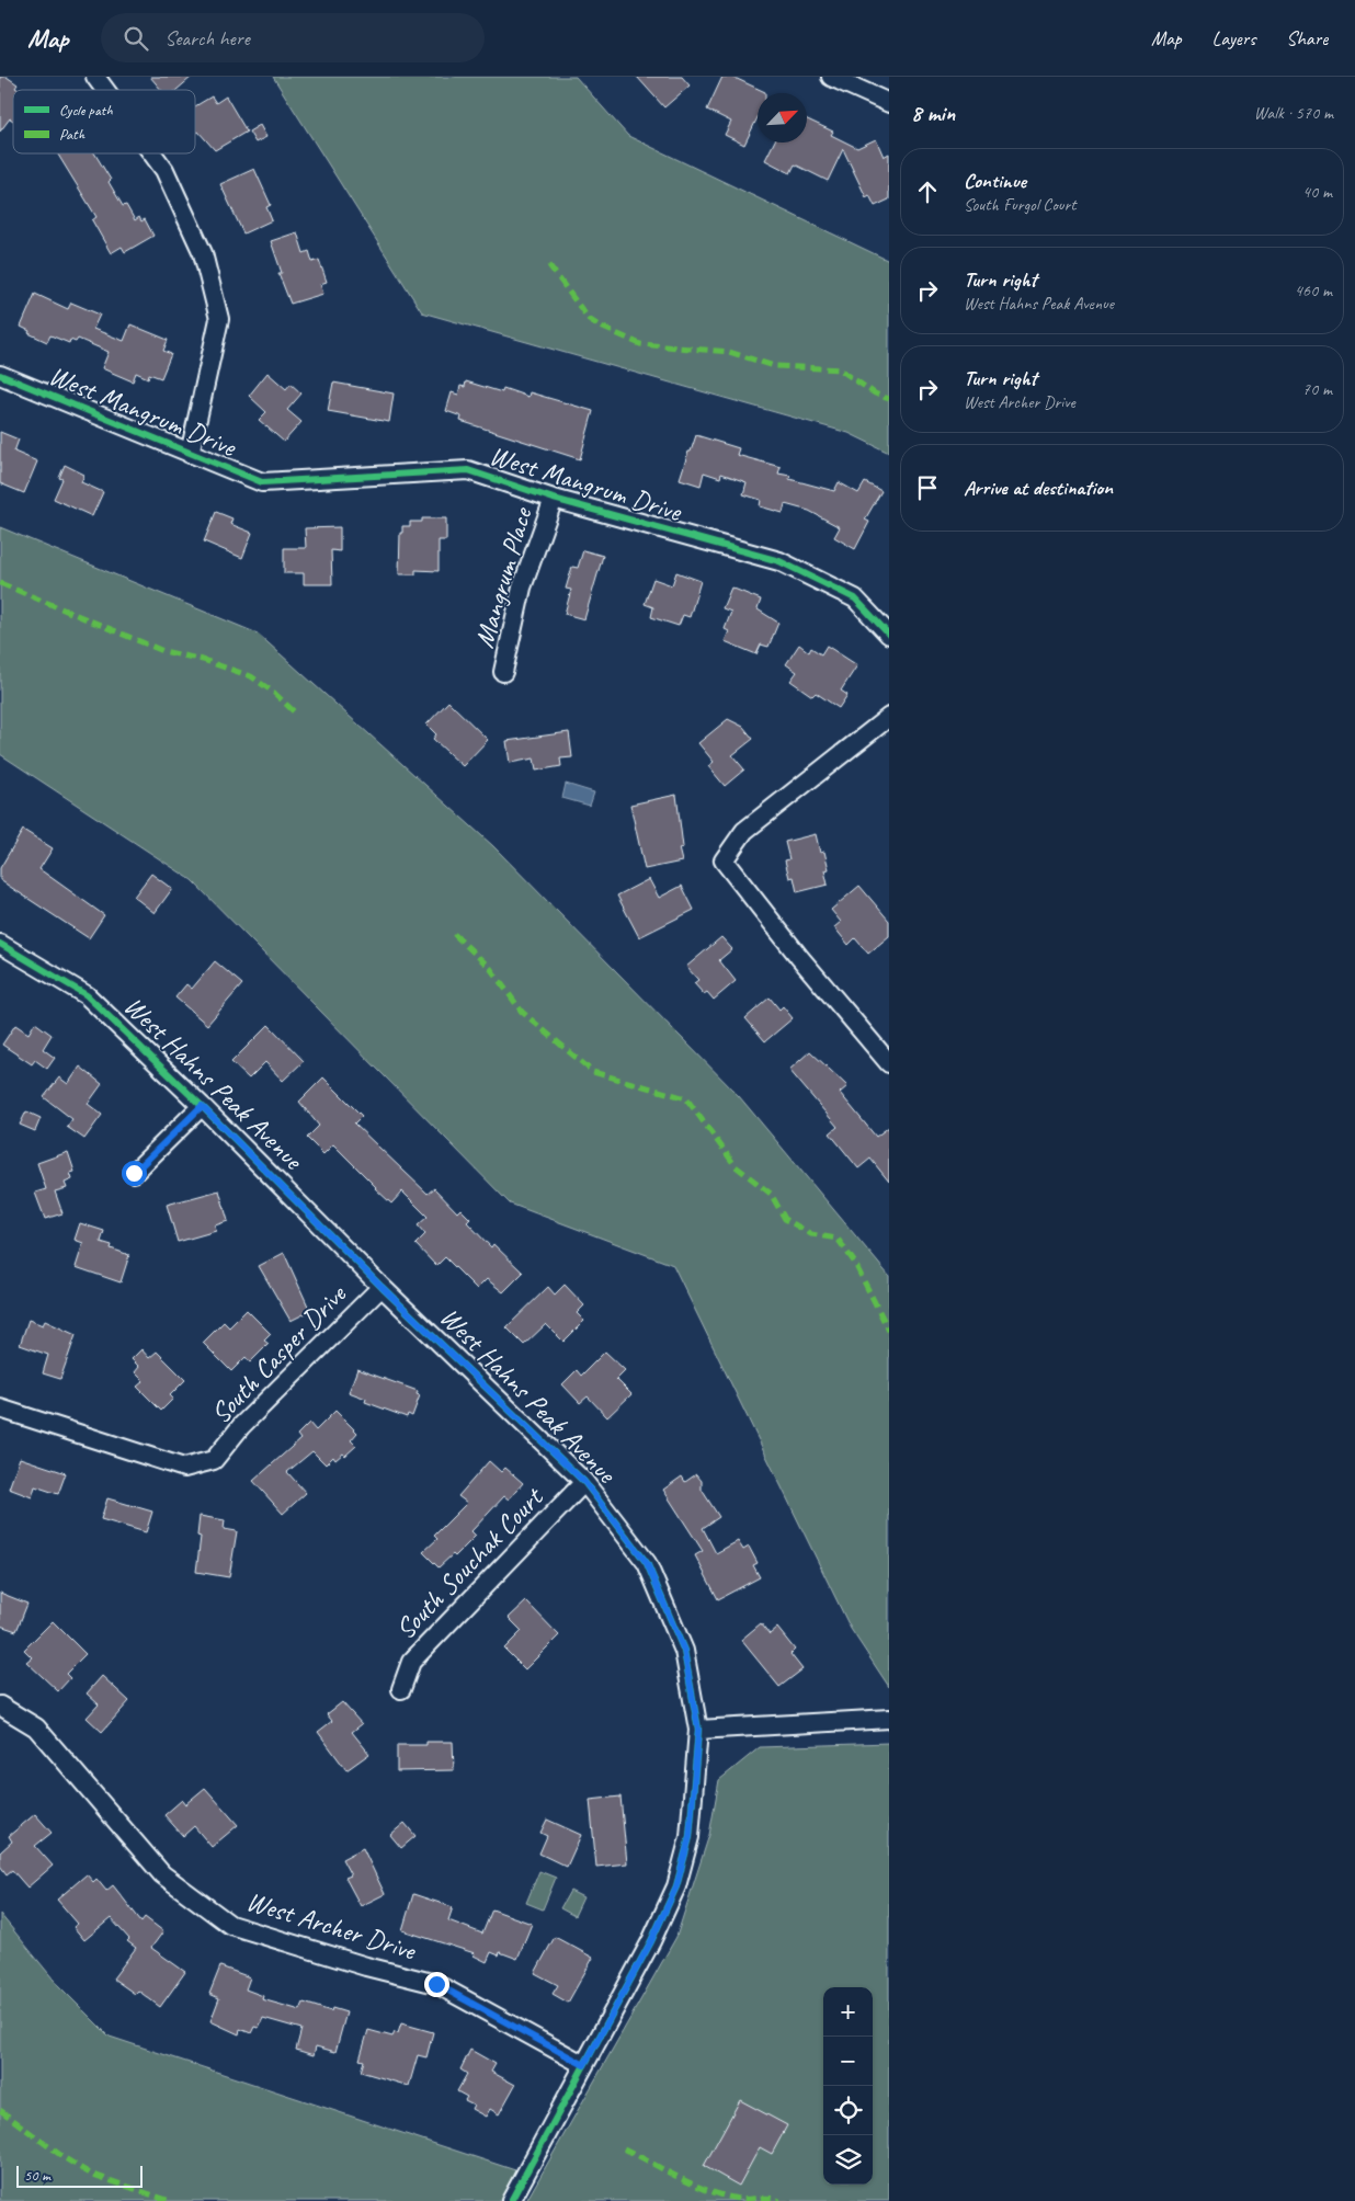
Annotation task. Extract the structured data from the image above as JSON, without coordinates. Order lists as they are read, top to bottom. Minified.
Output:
{"streets":{"street":["West Mangrum Drive","Mangrum Place","West Hahns Peak Avenue","South Casper Drive","South Souchak Court","West Archer Drive"]},"crossings":[["West Mangrum Drive","Mangrum Place"],["West Hahns Peak Avenue","South Casper Drive"],["West Hahns Peak Avenue","South Souchak Court"],["West Hahns Peak Avenue","West Archer Drive"]],"legend":["Cycle path","Path"],"scale_bar":"50 m","north":"top right","page":{"header":"Map","search":"Search here","nav":["Map","Layers","Share"],"heading":["8 min","Walk · 570 m"],"list":[["Continue","South Furgol Court","40 m"],["Turn right","West Hahns Peak Avenue","460 m"],["Turn right","West Archer Drive","70 m"],"Arrive at destination"],"map_buttons":["+","−"],"scale":"50 m"}}
